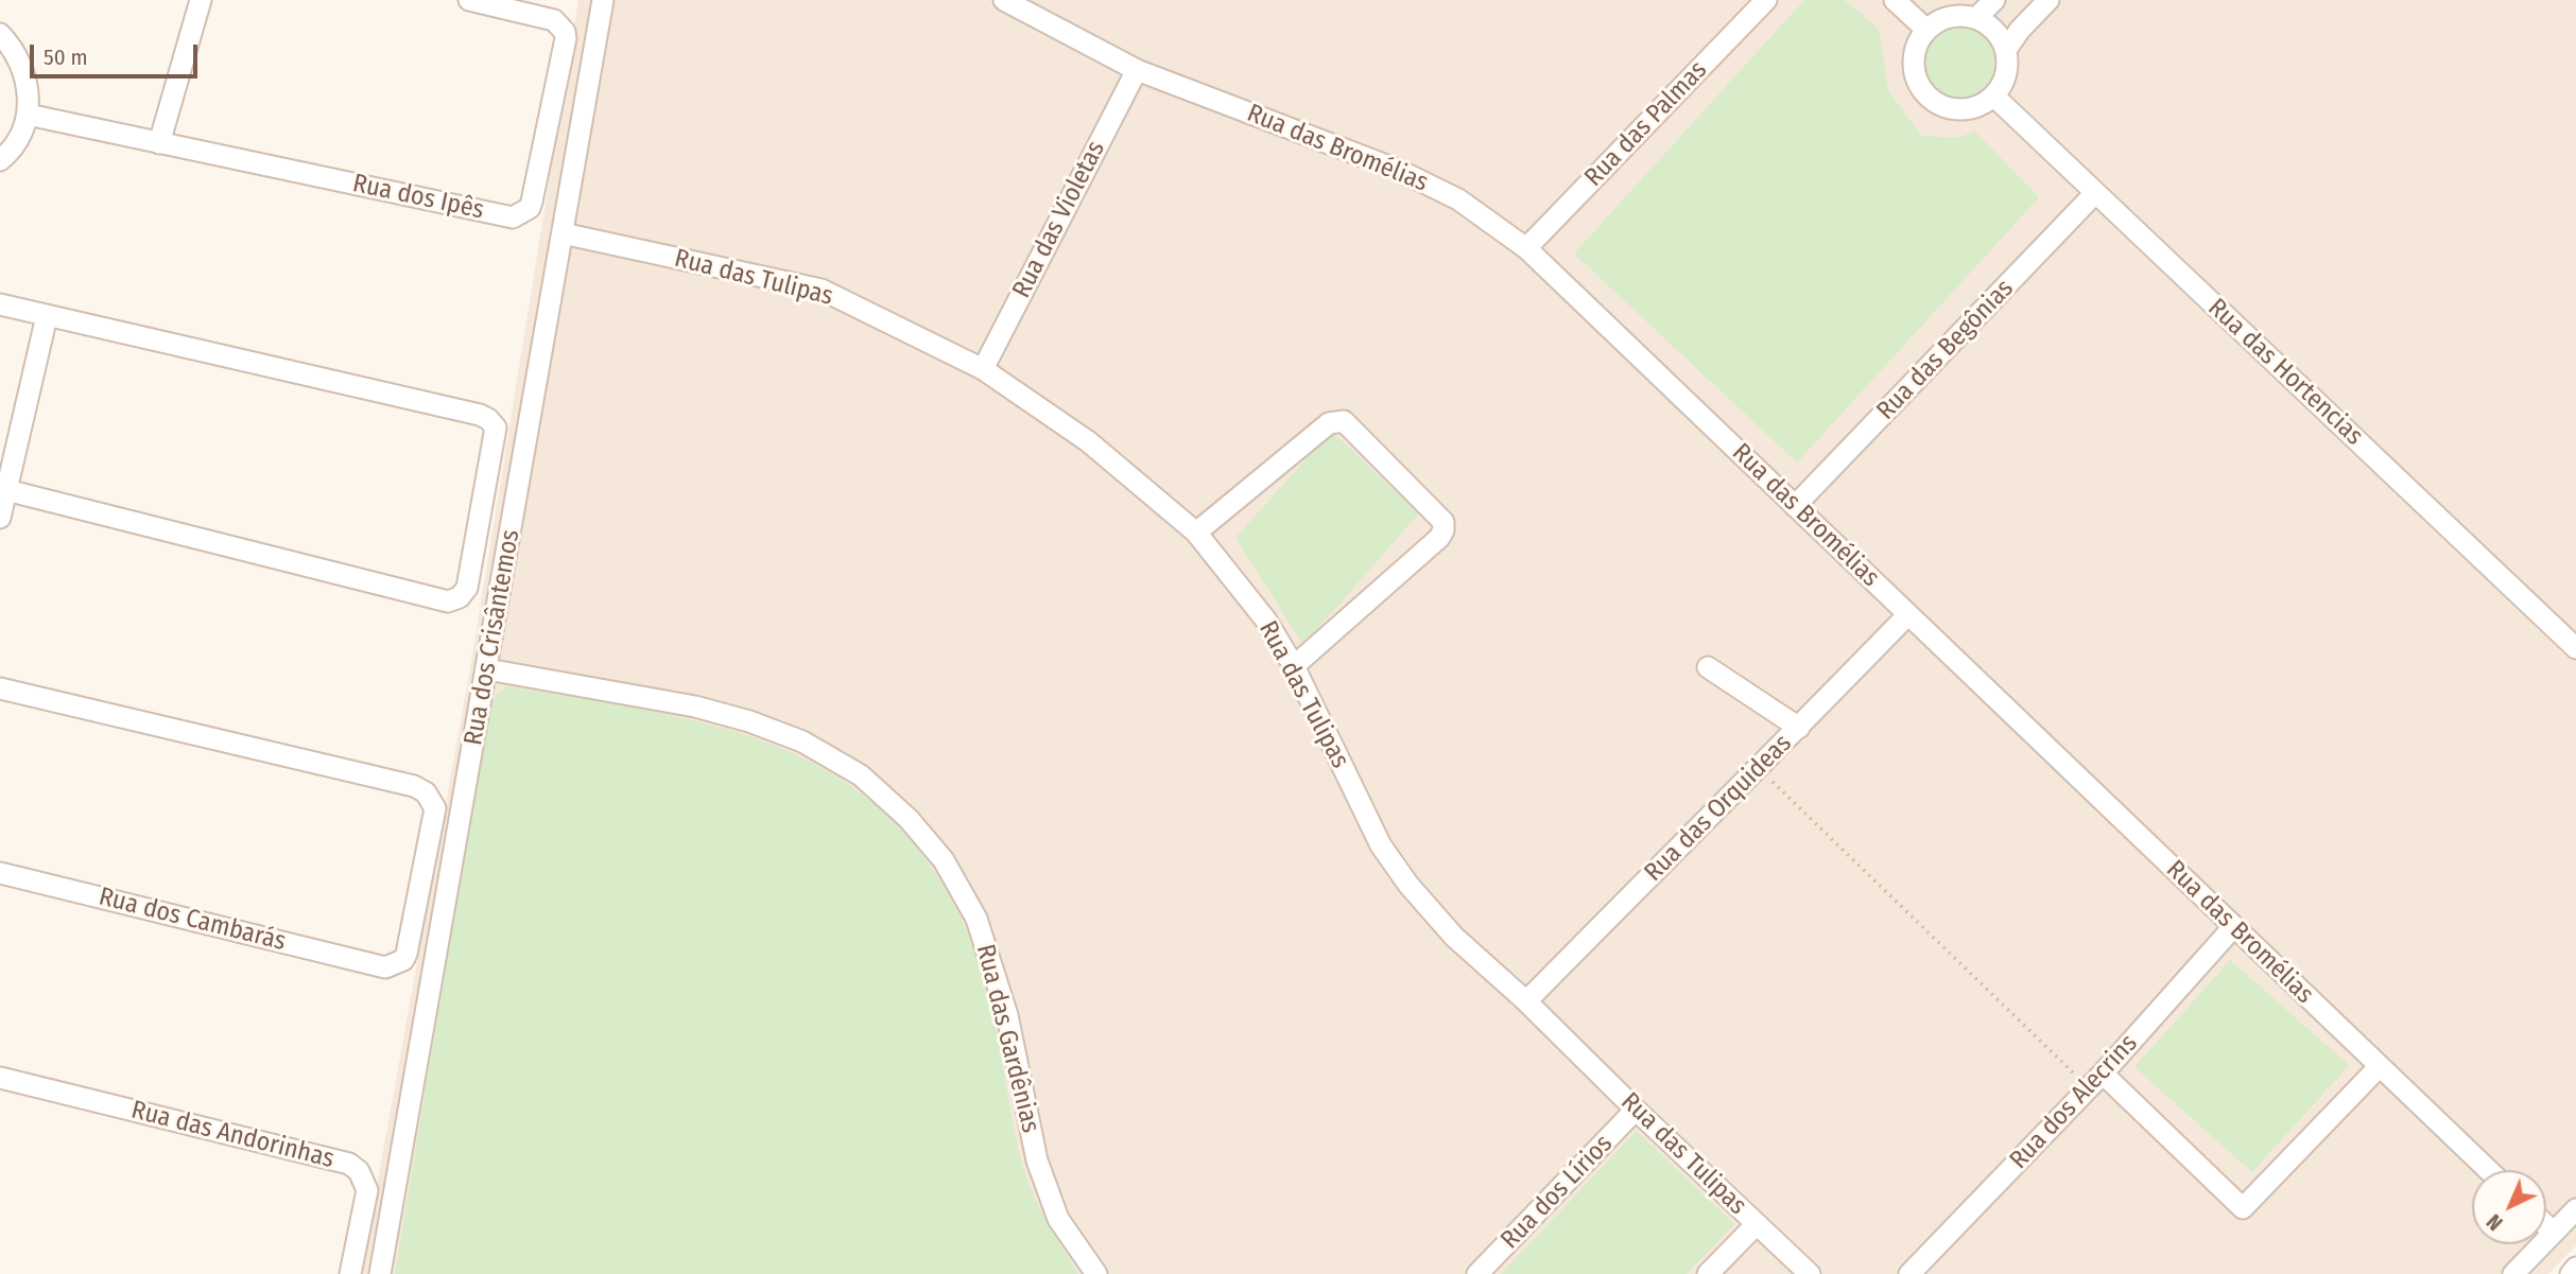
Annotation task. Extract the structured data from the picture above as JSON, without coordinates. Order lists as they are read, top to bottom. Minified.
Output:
{"streets":{"street":["Rua das Palmas","Rua das Bromélias","Rua dos Ipês","Rua das Violetas","Rua das Tulipas","Rua das Begônias","Rua das Hortencias","Rua dos Crisântemos","Rua das Orquideas","Rua dos Cambarás","Rua das Gardênias","Rua dos Alecrins","Rua das Andorinhas","Rua dos Lírios"]},"crossings":[["Rua das Palmas","Rua das Bromélias"],["Rua das Bromélias","Rua das Violetas"],["Rua das Bromélias","Rua das Begônias"],["Rua das Bromélias","Rua das Orquideas"],["Rua das Bromélias","Rua dos Alecrins"],["Rua das Violetas","Rua das Tulipas"],["Rua das Tulipas","Rua dos Crisântemos"],["Rua das Tulipas","Rua das Orquideas"],["Rua das Tulipas","Rua dos Lírios"],["Rua das Begônias","Rua das Hortencias"],["Rua dos Crisântemos","Rua das Gardênias"]],"scale_bar":"50 m","north":"bottom left"}
